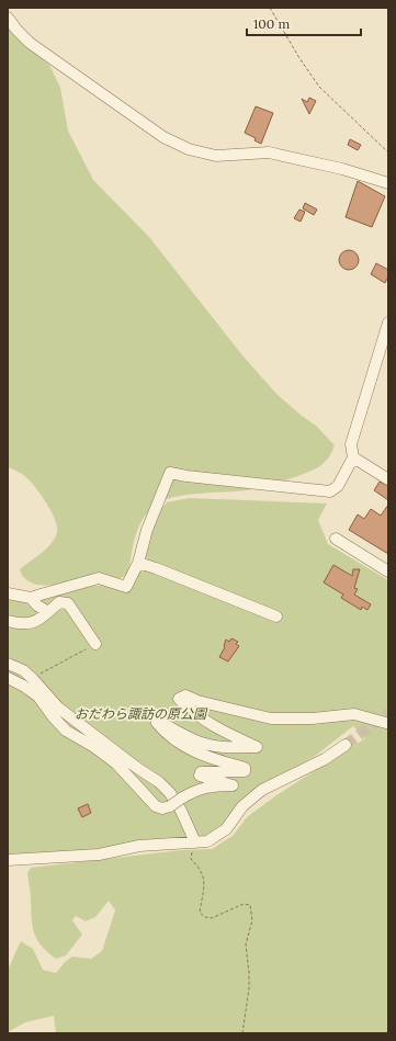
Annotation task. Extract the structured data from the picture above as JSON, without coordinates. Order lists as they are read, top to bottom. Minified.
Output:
{"parks":["おだわら諏訪の原公園"],"scale_bar":"100 m"}
